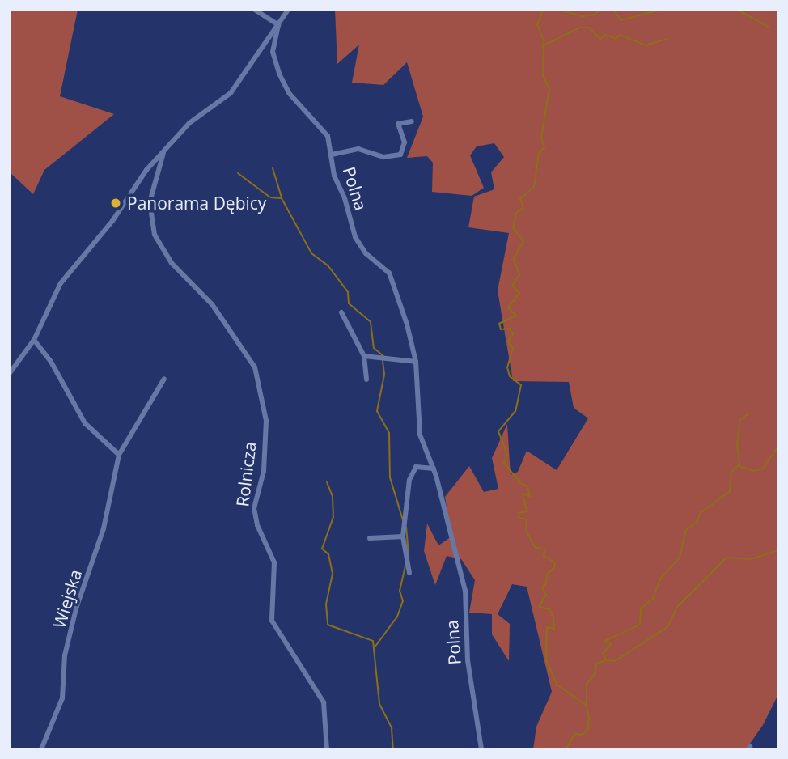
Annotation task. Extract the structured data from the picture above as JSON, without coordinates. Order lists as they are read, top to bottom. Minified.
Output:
{"streets":{"street":["Polna","Rolnicza","Wiejska"]},"places":["Panorama Dębicy"]}
